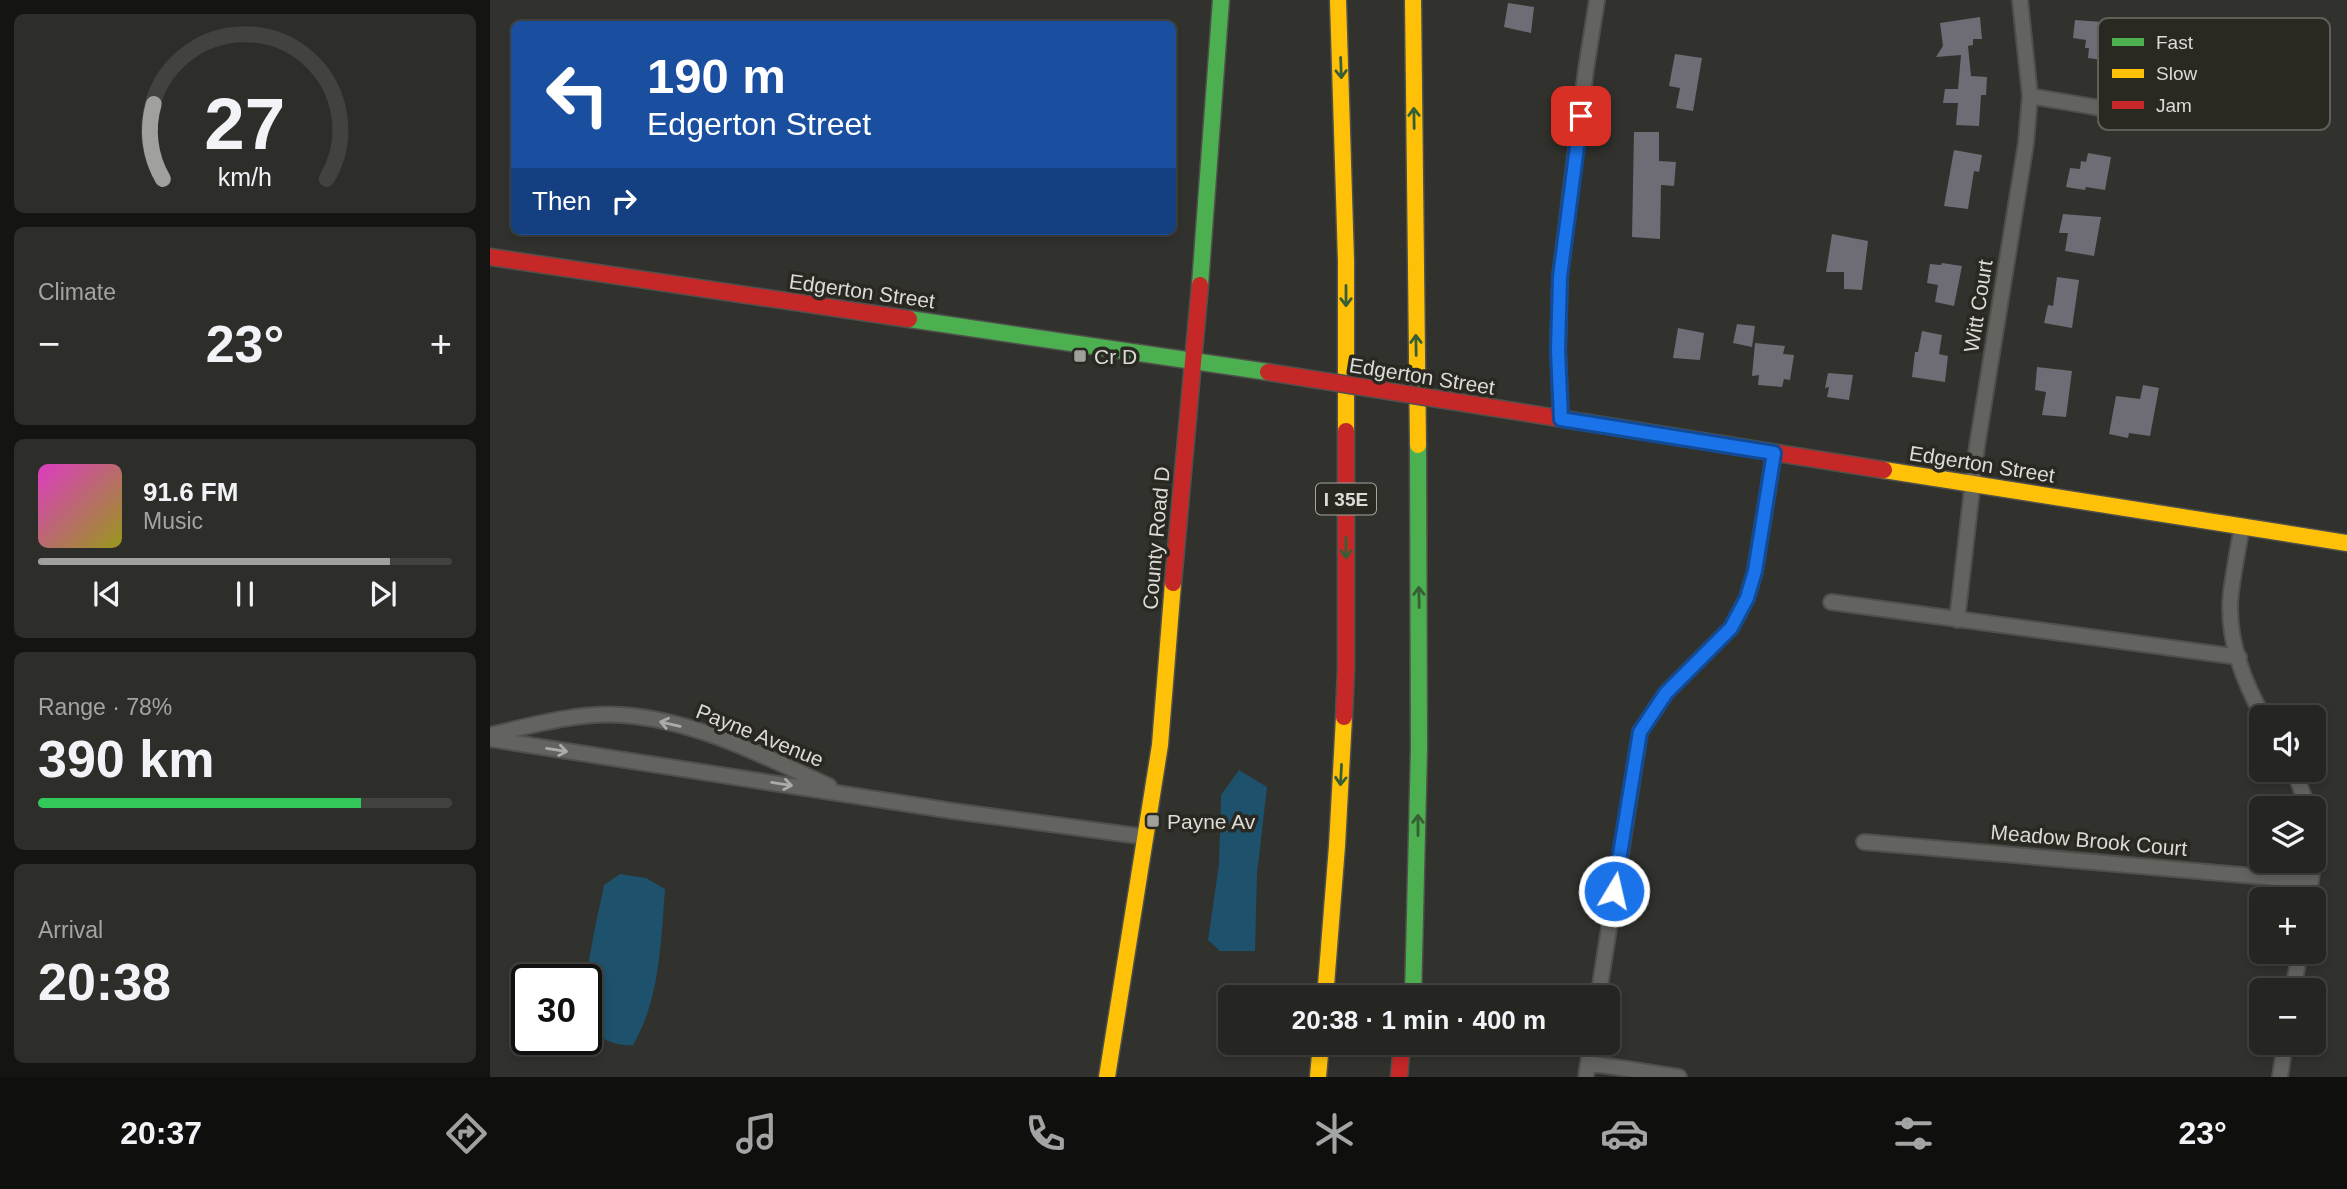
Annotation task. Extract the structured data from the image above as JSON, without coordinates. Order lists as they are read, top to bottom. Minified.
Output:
{"streets":{"main road":["Edgerton Street","I 35E","County Road D"],"street":["Witt Court","Payne Avenue","Meadow Brook Court"]},"crossings":[["Edgerton Street","Witt Court"],["Edgerton Street","County Road D"],["County Road D","Payne Avenue"]],"places":{"transit":["Cr D","Payne Av"]},"legend":["Fast","Slow","Jam"],"page":{"turn":["190 m","Edgerton Street"],"then":"Then","tile":["Climate",["Range · 78%","390 km"],["Arrival","20:38"]],"heat":["−","23°","+"],"song":["91.6 FM","Music"],"map_buttons":["+","−"],"limit":"30","trip":"20:38 · 1 min · 400 m","tabs":["20:37","23°"],"gauge":["27","km/h"]}}
